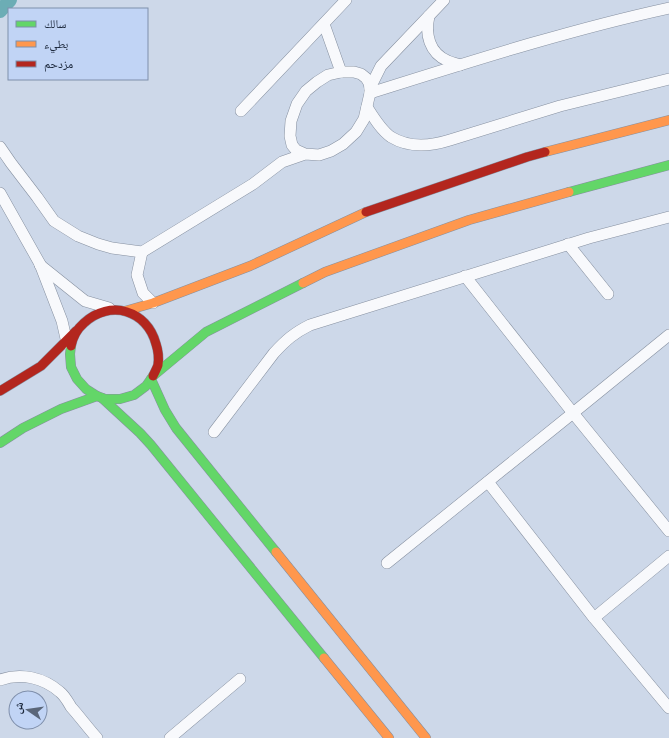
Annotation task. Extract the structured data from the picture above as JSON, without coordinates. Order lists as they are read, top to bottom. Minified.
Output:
{"legend":["سالك","بطيء","مزدحم"],"north":"left"}
